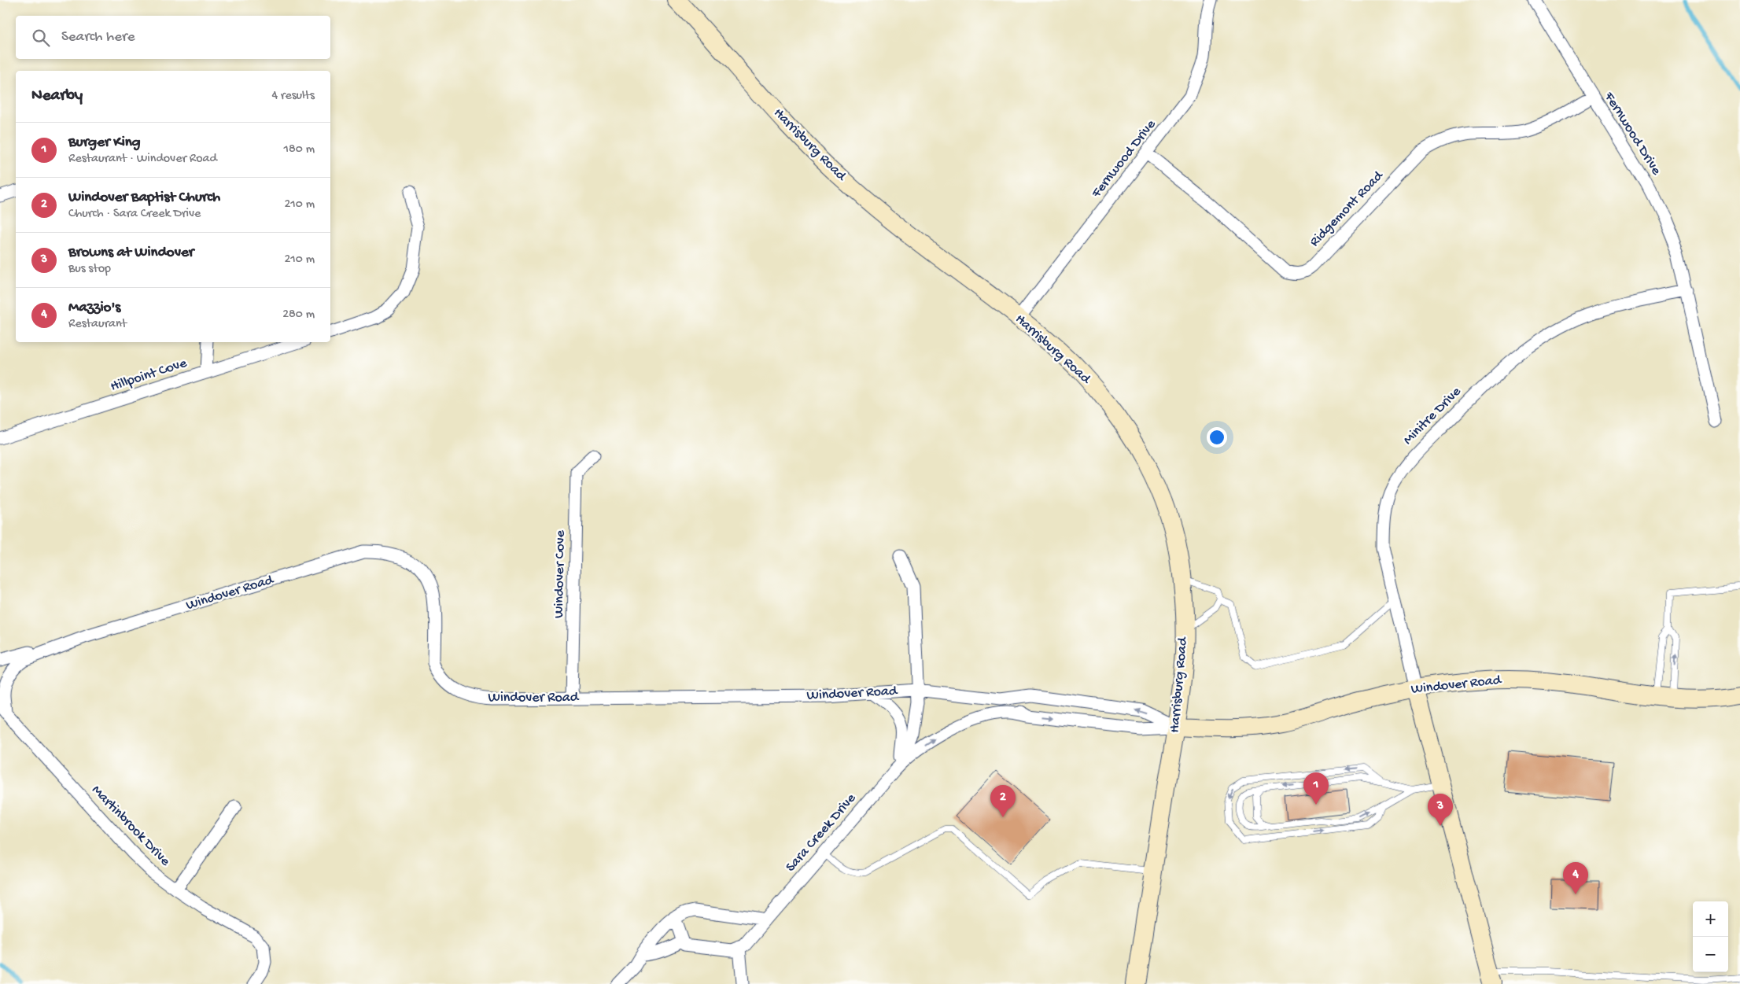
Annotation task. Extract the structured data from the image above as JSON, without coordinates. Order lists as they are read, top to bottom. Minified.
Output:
{"streets":{"main road":["Harrisburg Road","Windover Road"],"street":["Fernwood Drive","Ridgemont Road","Hillpoint Cove","Minitre Drive","Windover Cove","Martinbrook Drive","Sara Creek Drive"]},"crossings":[["Fernwood Drive","Harrisburg Road"],["Fernwood Drive","Ridgemont Road"],["Fernwood Drive","Minitre Drive"],["Harrisburg Road","Windover Road"],["Minitre Drive","Windover Road"],["Windover Cove","Windover Road"],["Windover Road","Martinbrook Drive"],["Windover Road","Sara Creek Drive"]],"page":{"search":"Search here","heading":["Nearby","4 results"],"list":[{"mark":"1","name":"Burger King","note":"Restaurant · Windover Road","value":"180 m"},{"mark":"2","name":"Windover Baptist Church","note":"Church · Sara Creek Drive","value":"210 m"},{"mark":"3","name":"Browns at Windover","note":"Bus stop","value":"210 m"},{"mark":"4","name":"Mazzio's","note":"Restaurant","value":"280 m"}],"pins":["1","2","3","4"],"map_buttons":["+","−"]}}
